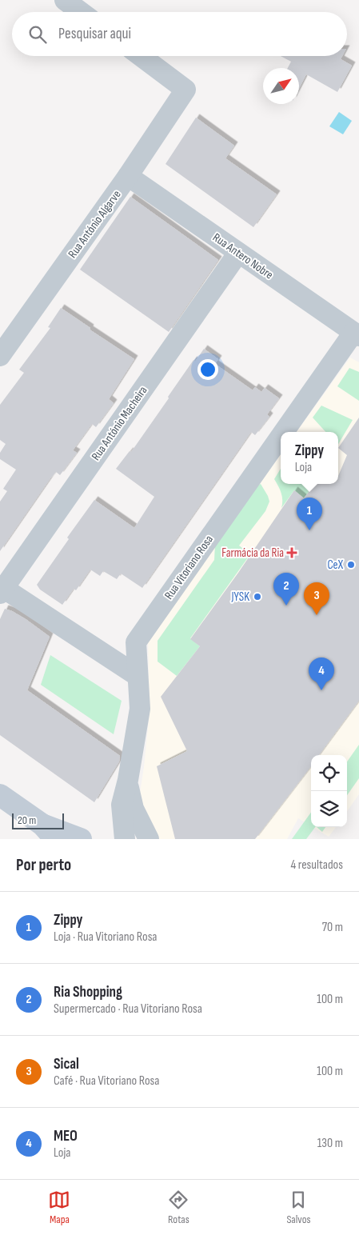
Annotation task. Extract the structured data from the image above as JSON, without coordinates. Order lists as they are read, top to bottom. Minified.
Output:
{"streets":{"street":["Rua António Algarve","Rua Antero Nobre","Rua António Macheira","Rua Vitoriano Rosa"]},"crossings":[["Rua António Algarve","Rua Antero Nobre"],["Rua Antero Nobre","Rua António Macheira"],["Rua Antero Nobre","Rua Vitoriano Rosa"]],"places":{"health":["Farmácia da Ria"],"other":["CeX","JYSK"]},"scale_bar":"20 m","north":"top right","page":{"search":"Pesquisar aqui","popup":["Zippy","Loja"],"pins":["1","2","3","4"],"scale":"20 m","heading":["Por perto","4 resultados"],"list":[{"mark":"1","name":"Zippy","note":"Loja · Rua Vitoriano Rosa","value":"70 m"},{"mark":"2","name":"Ria Shopping","note":"Supermercado · Rua Vitoriano Rosa","value":"100 m"},{"mark":"3","name":"Sical","note":"Café · Rua Vitoriano Rosa","value":"100 m"},{"mark":"4","name":"MEO","note":"Loja","value":"130 m"}],"nav":["Mapa","Rotas","Salvos"]}}
